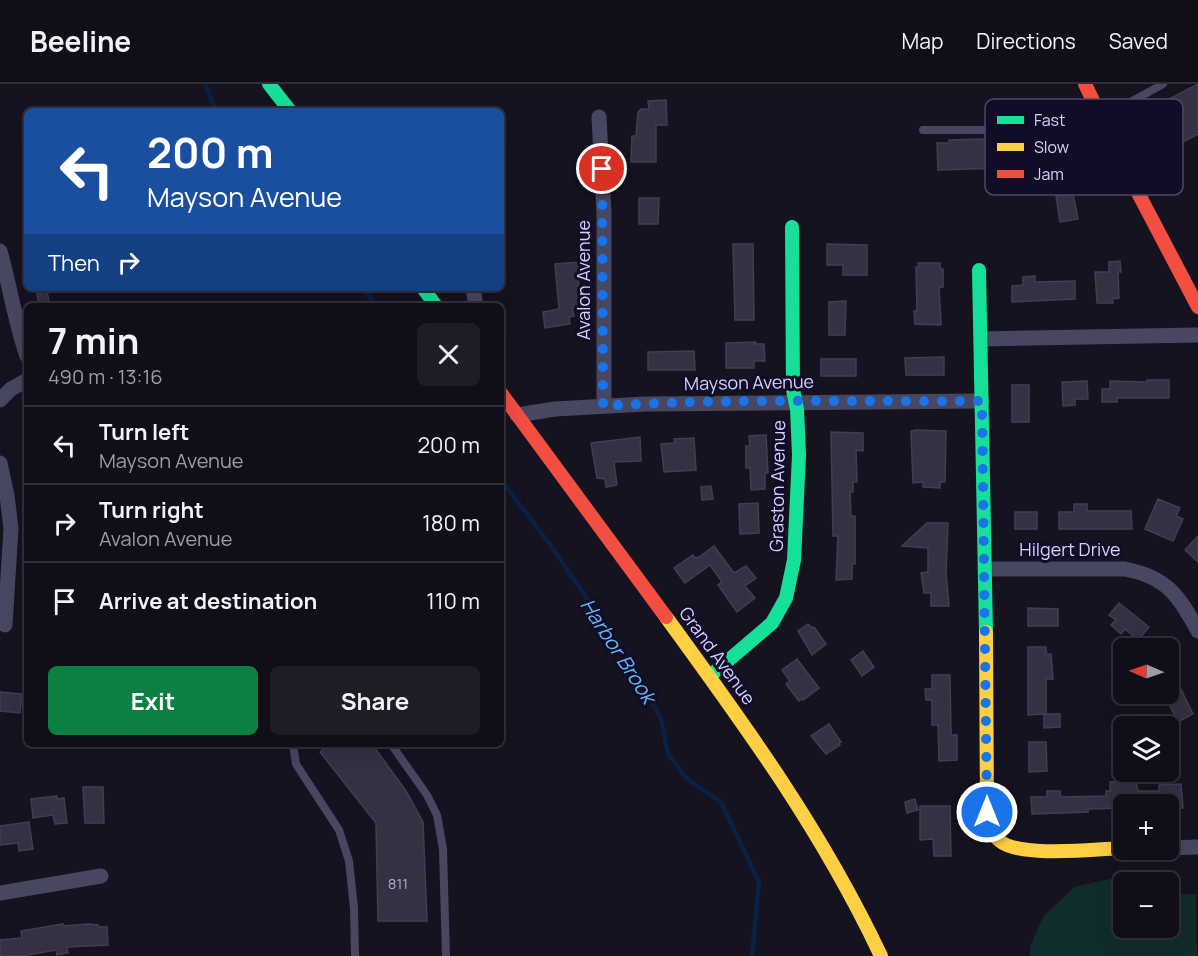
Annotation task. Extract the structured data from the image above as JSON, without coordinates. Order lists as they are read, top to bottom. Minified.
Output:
{"streets":{"street":["Avalon Avenue","Mayson Avenue","Graston Avenue","Hilgert Drive","Grand Avenue"]},"crossings":[["Avalon Avenue","Mayson Avenue"],["Mayson Avenue","Graston Avenue"],["Mayson Avenue","Grand Avenue"],["Graston Avenue","Grand Avenue"]],"water":["Harbor Brook"],"house_numbers":["811"],"legend":["Fast","Slow","Jam"],"north":"left","page":{"header":"Beeline","nav":["Map","Directions","Saved"],"turn":["200 m","Mayson Avenue"],"then":"Then","heading":["7 min","490 m · 13:16"],"list":[{"name":"Turn left","note":"Mayson Avenue","value":"200 m"},{"name":"Turn right","note":"Avalon Avenue","value":"180 m"},{"name":"Arrive at destination","value":"110 m"}],"map_buttons":["+","−"],"buttons":["Exit","Share"]}}
